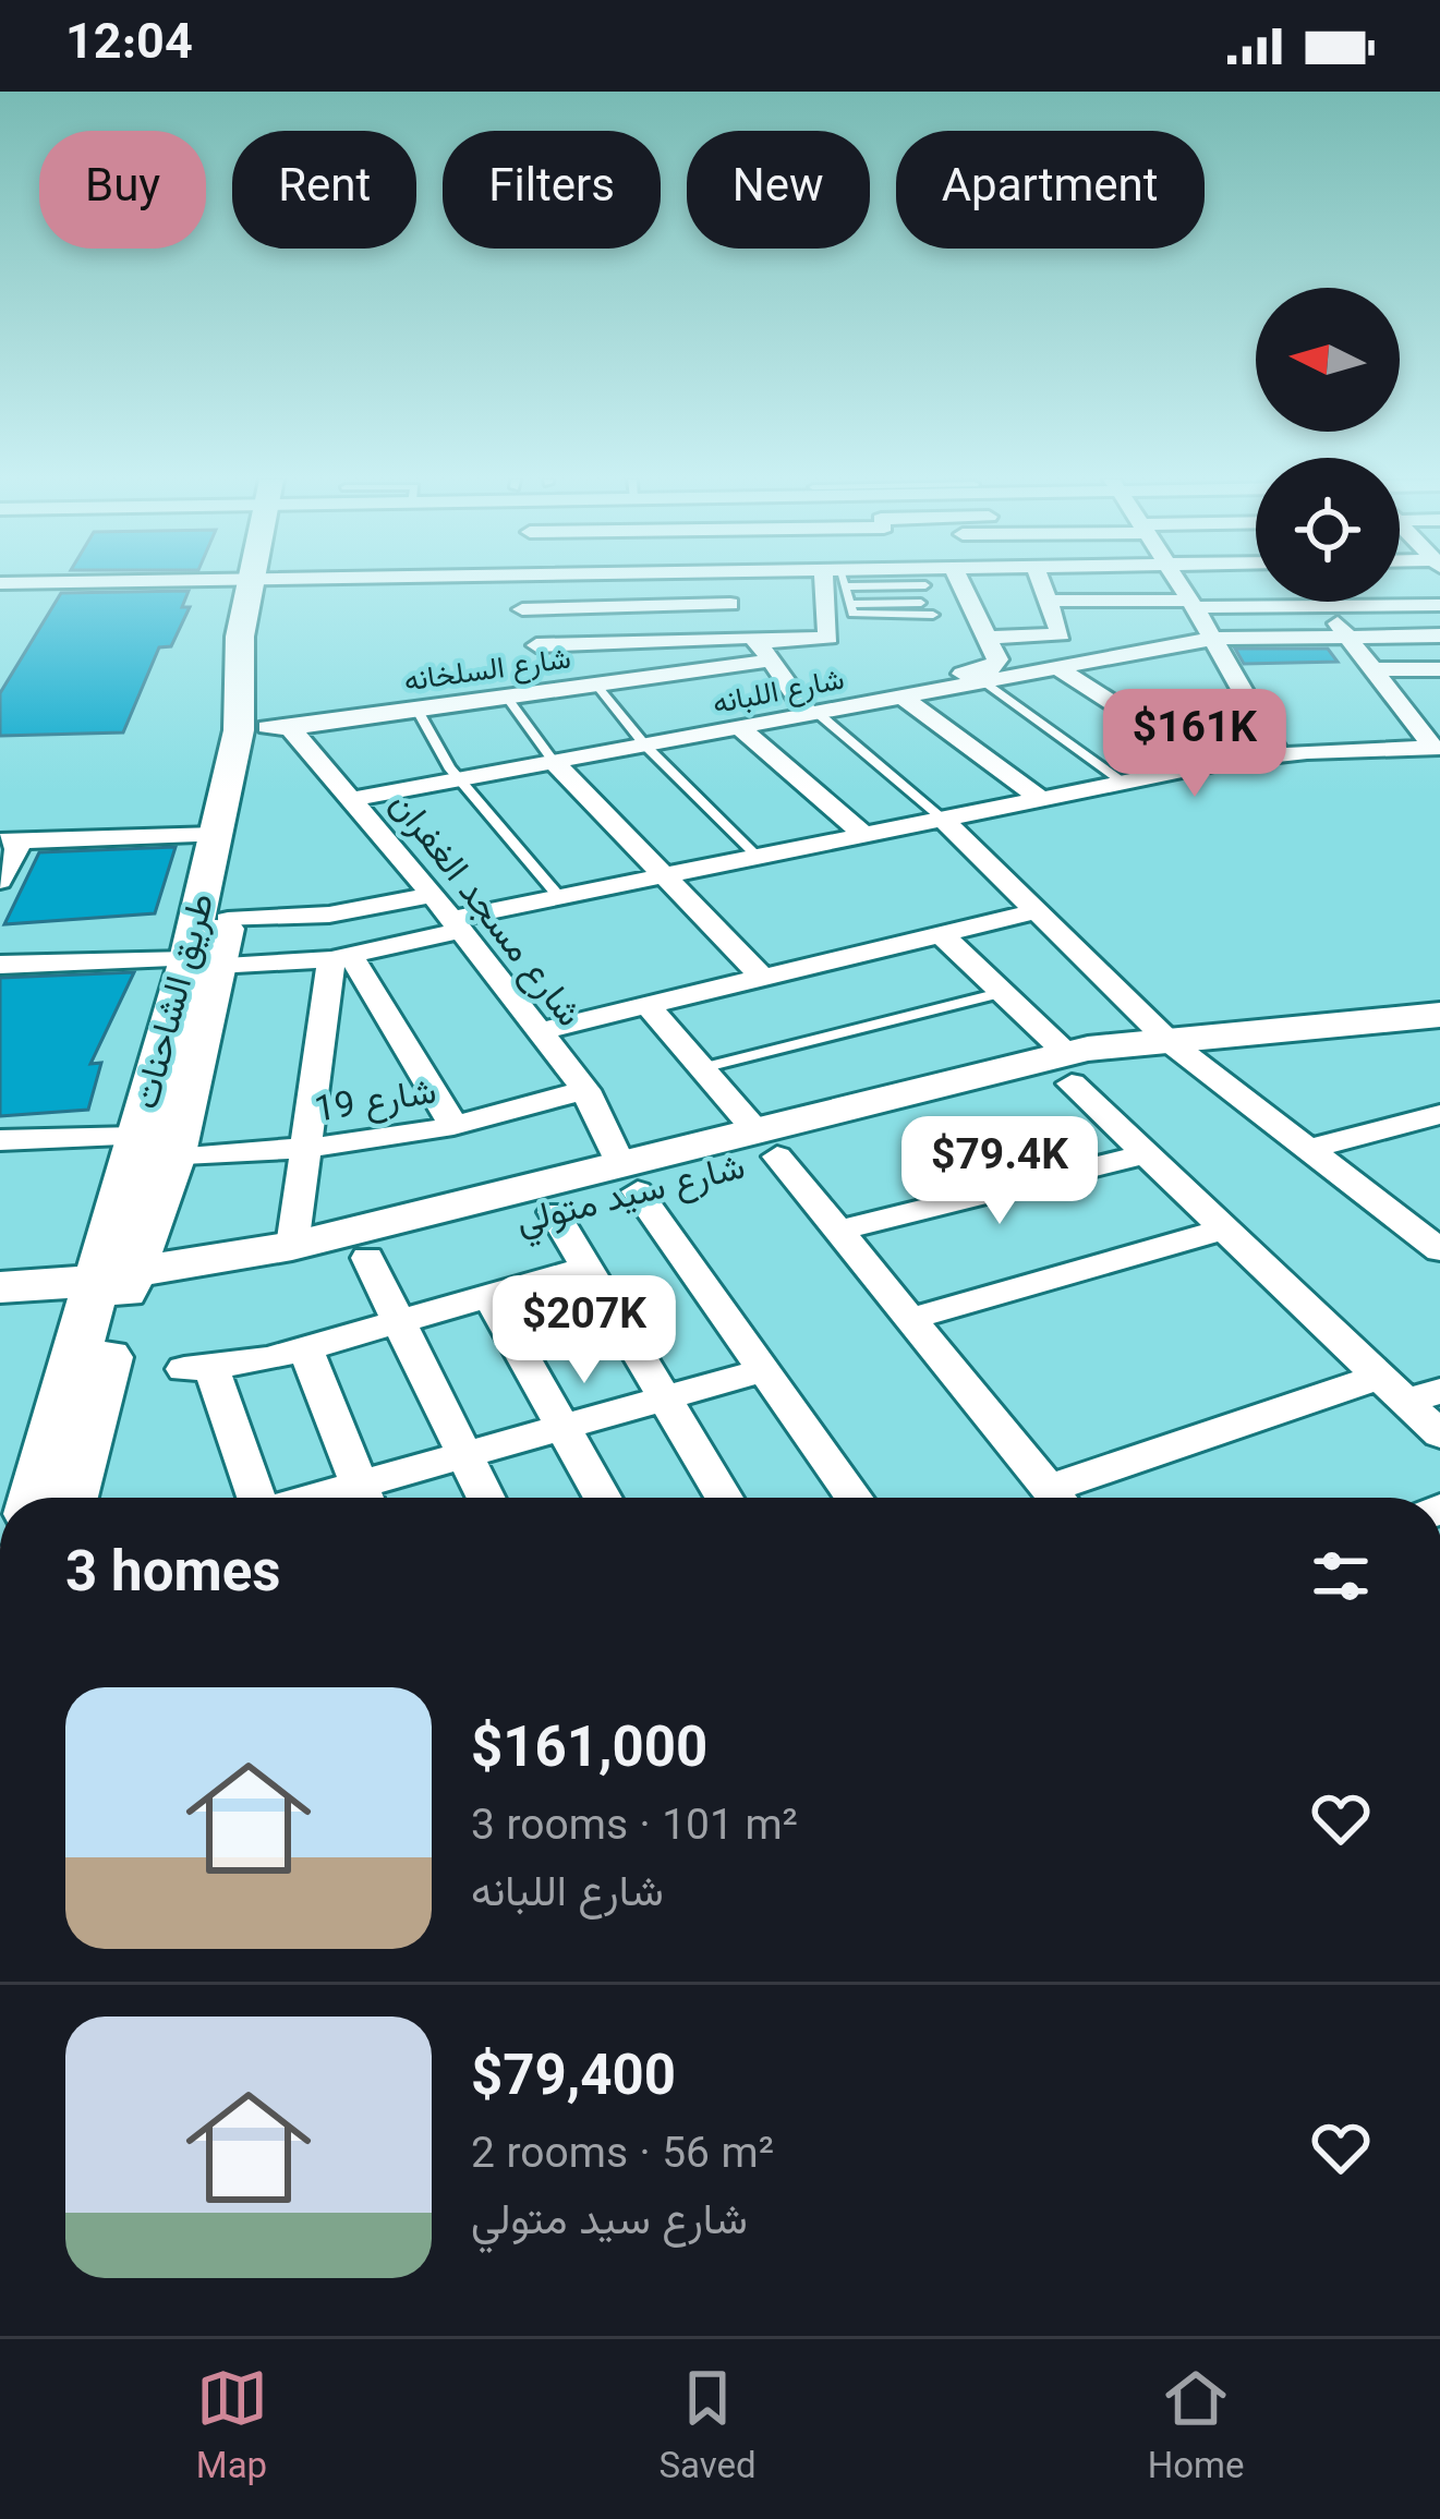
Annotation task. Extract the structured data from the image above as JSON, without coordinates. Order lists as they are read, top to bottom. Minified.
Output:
{"streets":{"main road":["طريق الشاحنات","شارع سيد متولي"],"street":["شارع السلخانه","شارع اللبانه","شارع مسجد الغفران","شارع 19"]},"crossings":[["شارع السلخانه","شارع مسجد الغفران"],["شارع السلخانه","طريق الشاحنات"],["شارع اللبانه","شارع مسجد الغفران"],["شارع مسجد الغفران","طريق الشاحنات"],["شارع مسجد الغفران","شارع 19"],["شارع مسجد الغفران","شارع سيد متولي"],["طريق الشاحنات","شارع 19"],["طريق الشاحنات","شارع سيد متولي"]],"north":"left","page":{"status":"12:04","chip":["Buy","Rent","Filters","New","Apartment"],"price":["$161K","$79.4K","$207K"],"heading":"3 homes","list":[{"name":"$161,000","note":"3 rooms · 101 m² · شارع اللبانه"},{"name":"$79,400","note":"2 rooms · 56 m² · شارع سيد متولي"}],"tabs":["Map","Saved","Home"]}}
